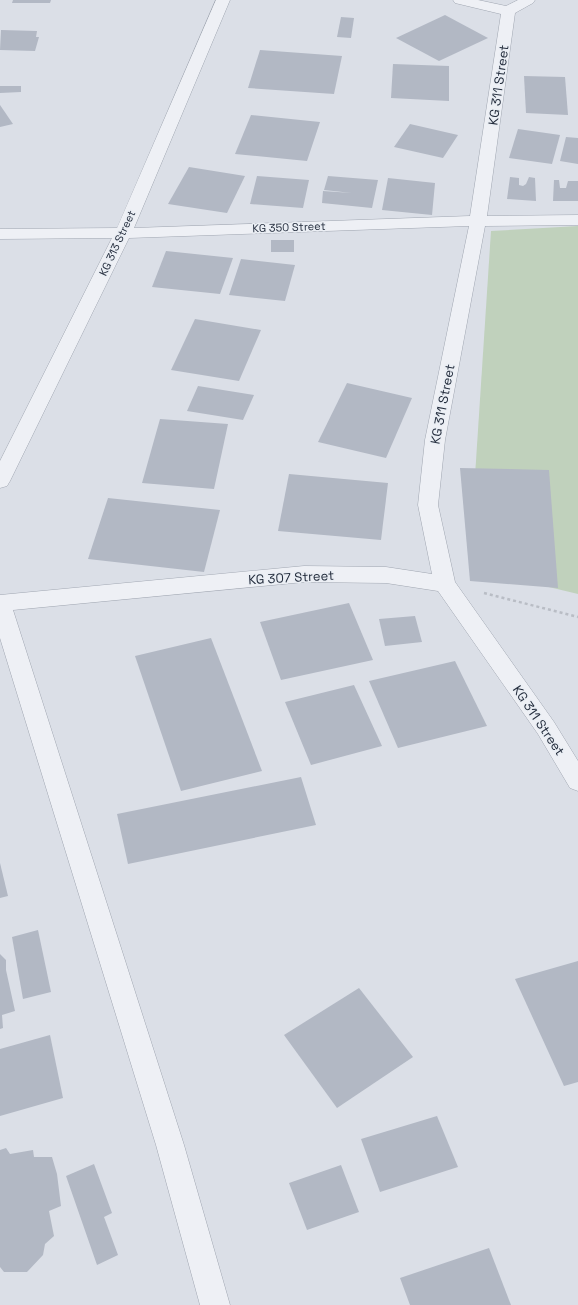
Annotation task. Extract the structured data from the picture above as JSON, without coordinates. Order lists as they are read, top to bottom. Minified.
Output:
{"streets":{"street":["KG 311 Street","KG 350 Street","KG 313 Street","KG 307 Street"]},"crossings":[["KG 311 Street","KG 350 Street"],["KG 311 Street","KG 307 Street"],["KG 350 Street","KG 313 Street"]]}
